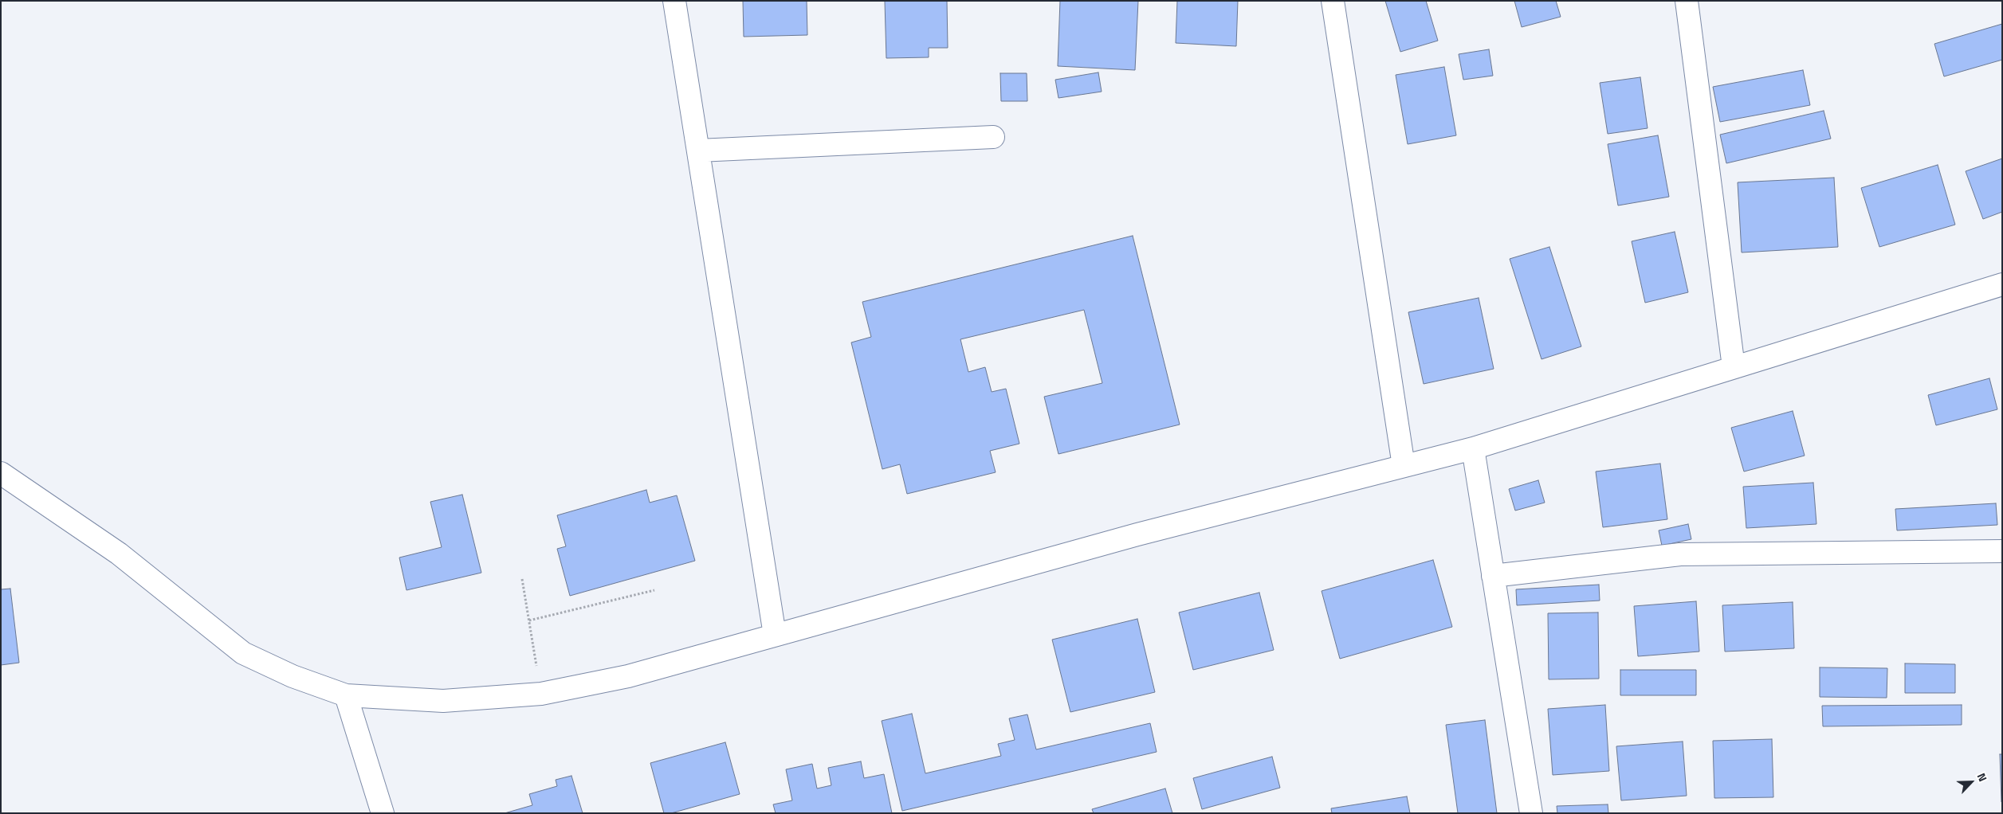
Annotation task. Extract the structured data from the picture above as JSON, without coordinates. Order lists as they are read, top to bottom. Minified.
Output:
{"north":"top right"}
